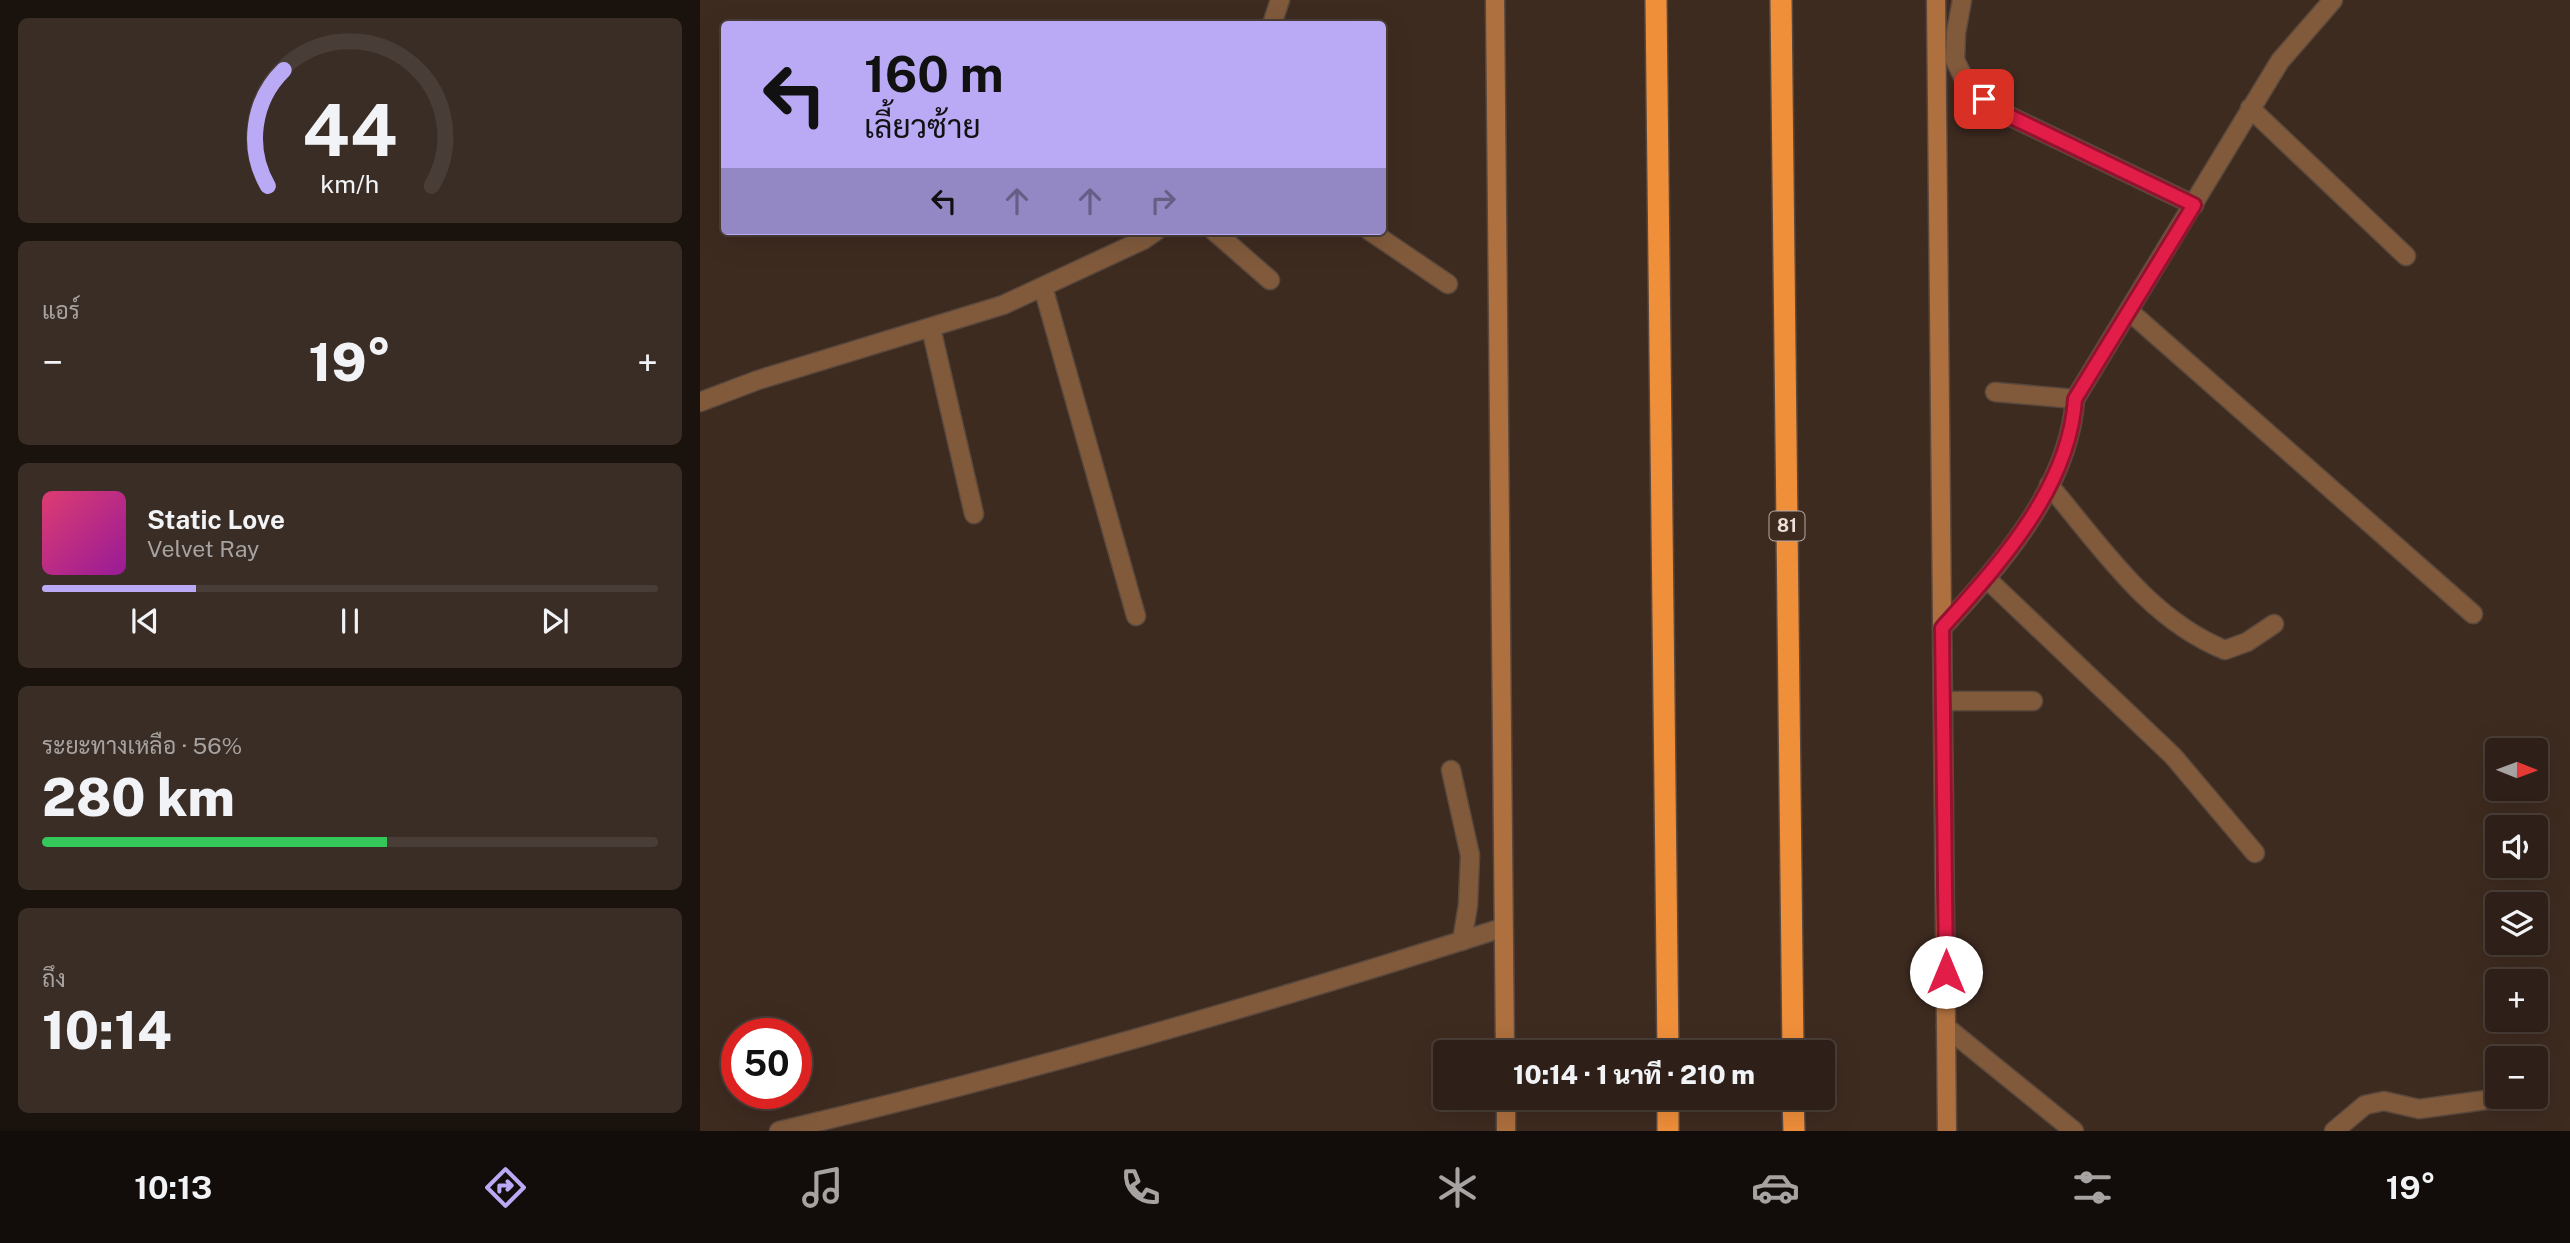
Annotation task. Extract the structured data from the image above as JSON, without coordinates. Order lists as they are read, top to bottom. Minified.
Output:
{"streets":{"highway":["81"]},"north":"right","page":{"turn":["160 m","เลี้ยวซ้าย"],"tile":["แอร์",["ระยะทางเหลือ · 56%","280 km"],["ถึง","10:14"]],"heat":["−","19°","+"],"song":["Static Love","Velvet Ray"],"map_buttons":["+","−"],"limit":"50","trip":"10:14 · 1 นาที · 210 m","tabs":["10:13","19°"],"gauge":["44","km/h"]}}
